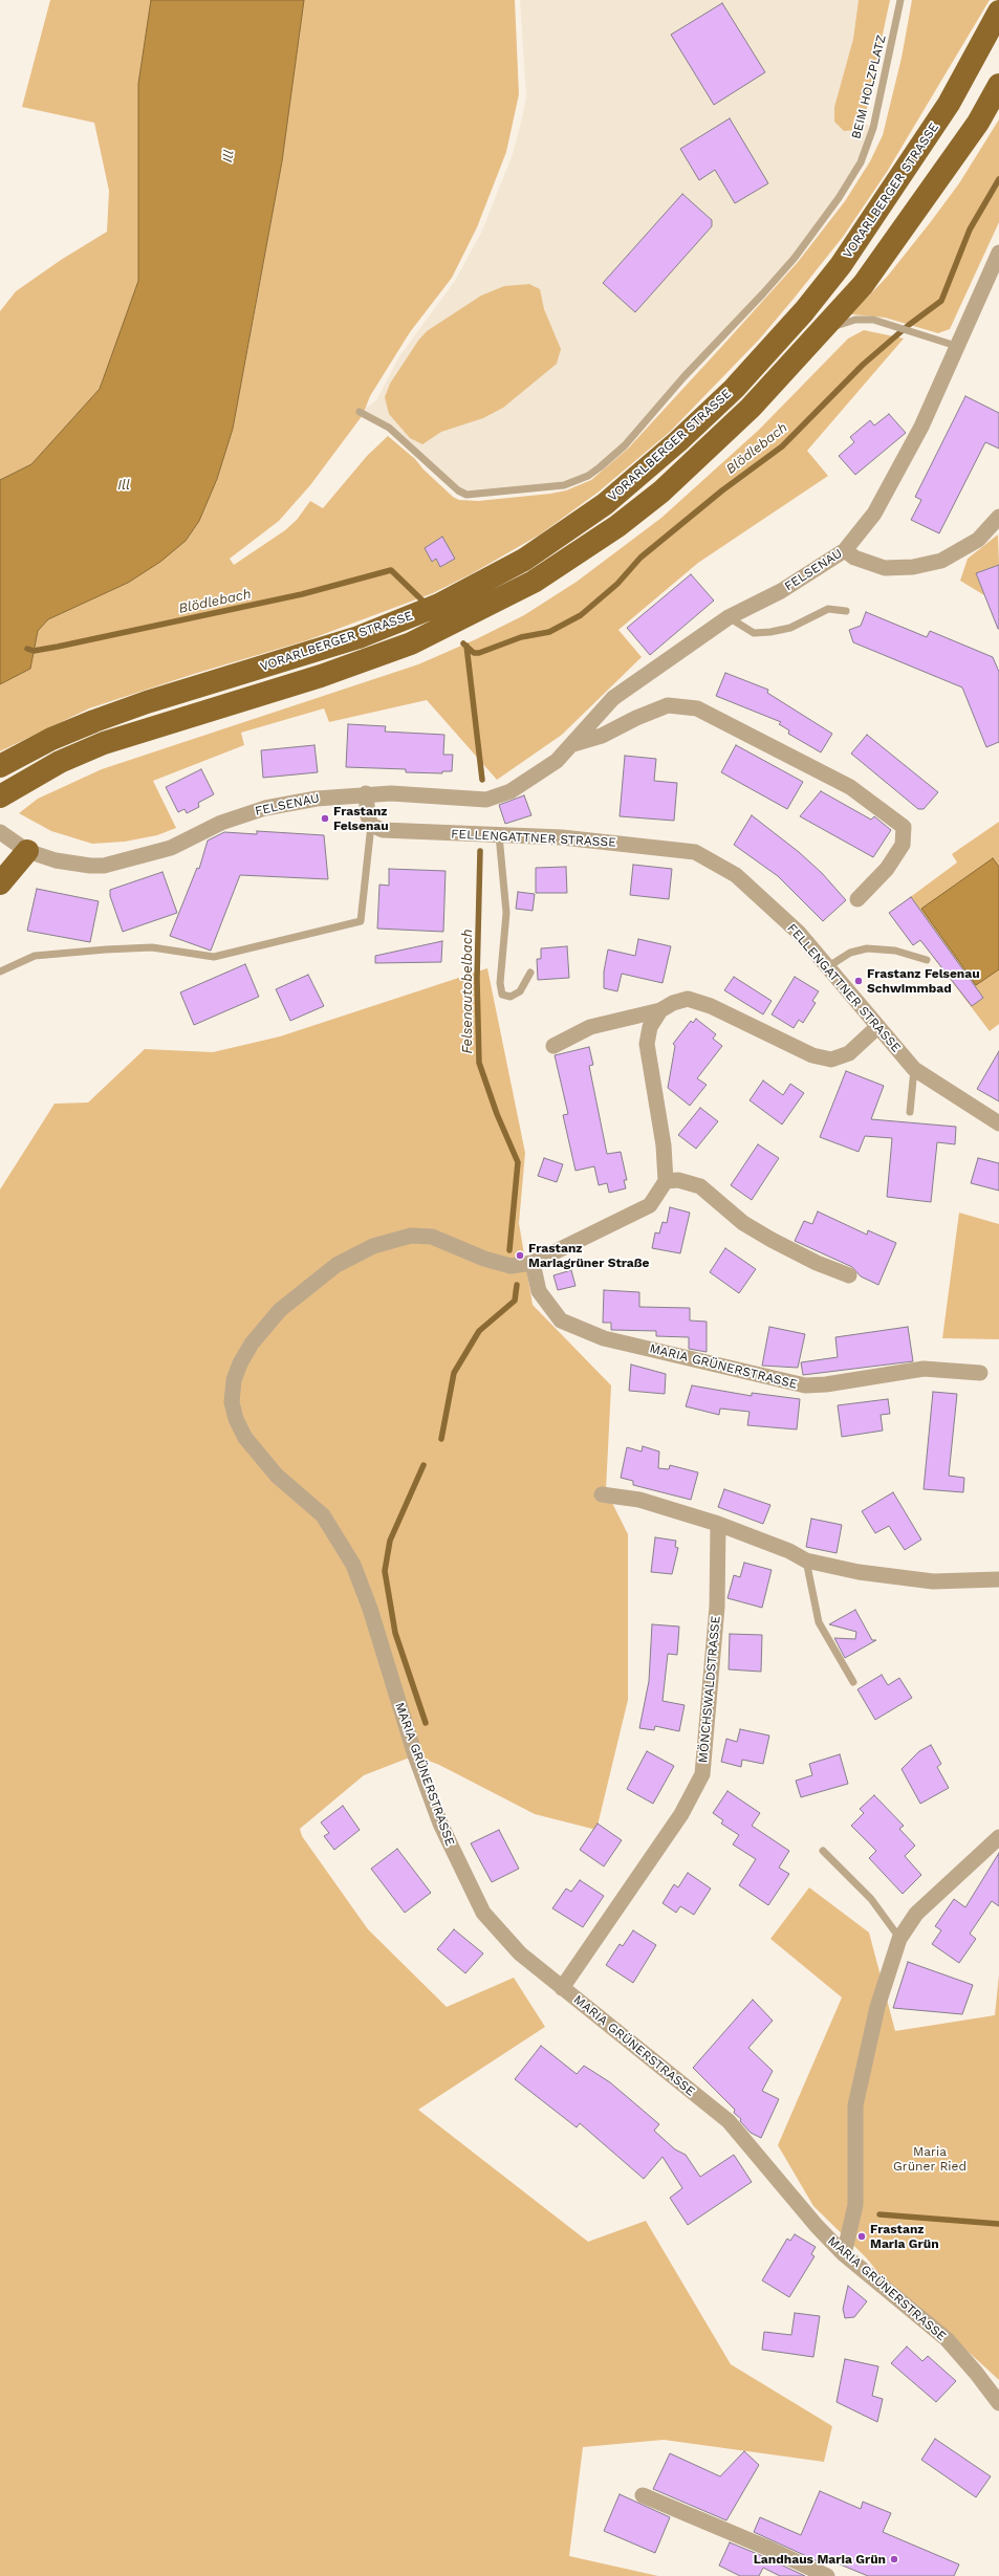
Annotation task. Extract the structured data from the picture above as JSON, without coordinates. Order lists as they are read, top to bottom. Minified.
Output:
{"streets":{"main road":["VORARLBERGER STRASSE"],"street":["FELSENAU","FELLENGATTNER STRASSE","MARIA GRÜNERSTRASSE","MÖNCHSWALDSTRASSE"],"lane":["BEIM HOLZPLATZ"]},"crossings":[["MARIA GRÜNERSTRASSE","MÖNCHSWALDSTRASSE"]],"water":["Ill","Blödlebach","Felsenautobelbach"],"parks":["Maria Grüner Ried"],"places":["Frastanz Felsenau","Frastanz Felsenau Schwimmbad","Frastanz Mariagrüner Straße","Frastanz Maria Grün","Landhaus Maria Grün"]}
